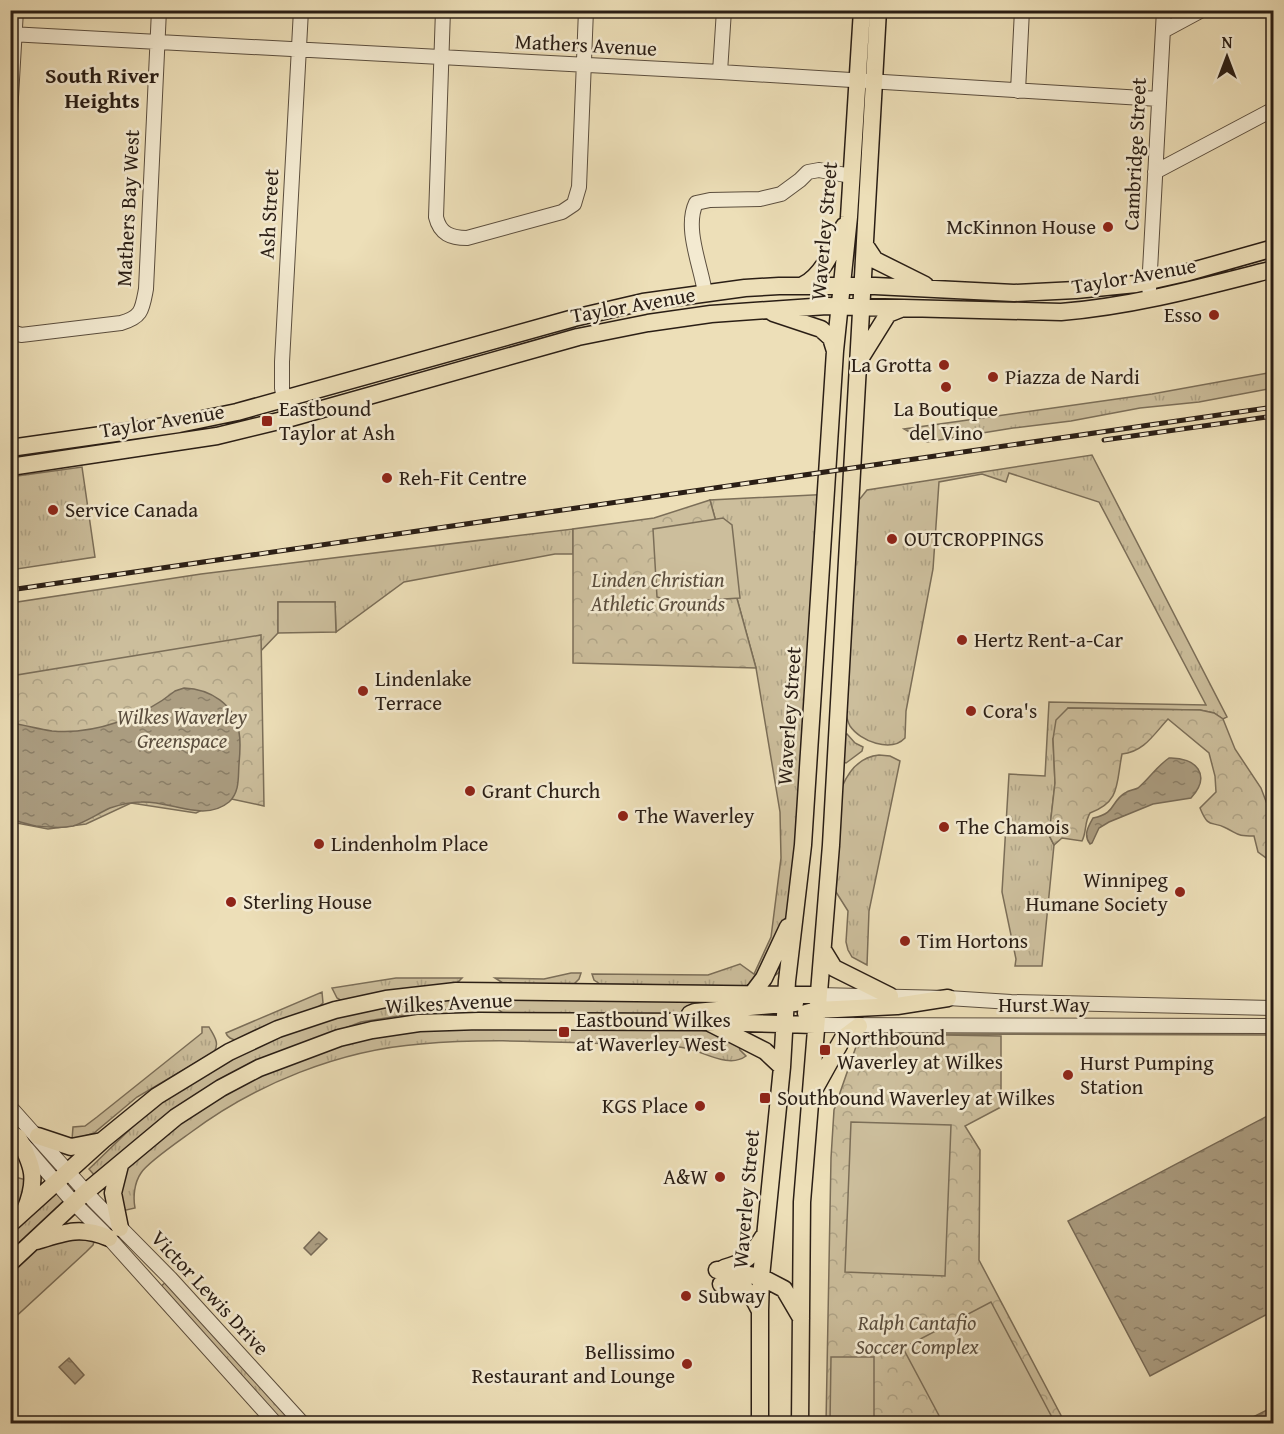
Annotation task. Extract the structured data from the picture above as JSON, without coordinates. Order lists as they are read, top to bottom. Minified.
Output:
{"streets":{"main road":["Waverley Street","Taylor Avenue","Wilkes Avenue"],"street":["Mathers Avenue","Cambridge Street","Mathers Bay West","Ash Street","Hurst Way","Victor Lewis Drive"]},"crossings":[["Mathers Avenue","Cambridge Street"],["Mathers Avenue","Mathers Bay West"],["Mathers Avenue","Ash Street"],["Mathers Avenue","Waverley Street"],["Cambridge Street","Taylor Avenue"],["Ash Street","Taylor Avenue"],["Waverley Street","Taylor Avenue"],["Waverley Street","Wilkes Avenue"],["Waverley Street","Hurst Way"],["Wilkes Avenue","Hurst Way"],["Wilkes Avenue","Victor Lewis Drive"]],"districts":["South River Heights"],"parks":["Linden Christian Athletic Grounds","Wilkes Waverley Greenspace","Ralph Cantafio Soccer Complex"],"places":{"other":["McKinnon House","Esso","La Grotta","Piazza de Nardi","La Boutique del Vino","Reh-Fit Centre","Service Canada","OUTCROPPINGS","Hertz Rent-a-Car","Lindenlake Terrace","Cora's","Grant Church","The Waverley","The Chamois","Lindenholm Place","Winnipeg Humane Society","Sterling House","Tim Hortons","Hurst Pumping Station","KGS Place","A&W","Subway","Bellissimo Restaurant and Lounge"],"transit":["Eastbound Taylor at Ash","Eastbound Wilkes at Waverley West","Northbound Waverley at Wilkes","Southbound Waverley at Wilkes"]},"north":"top"}
